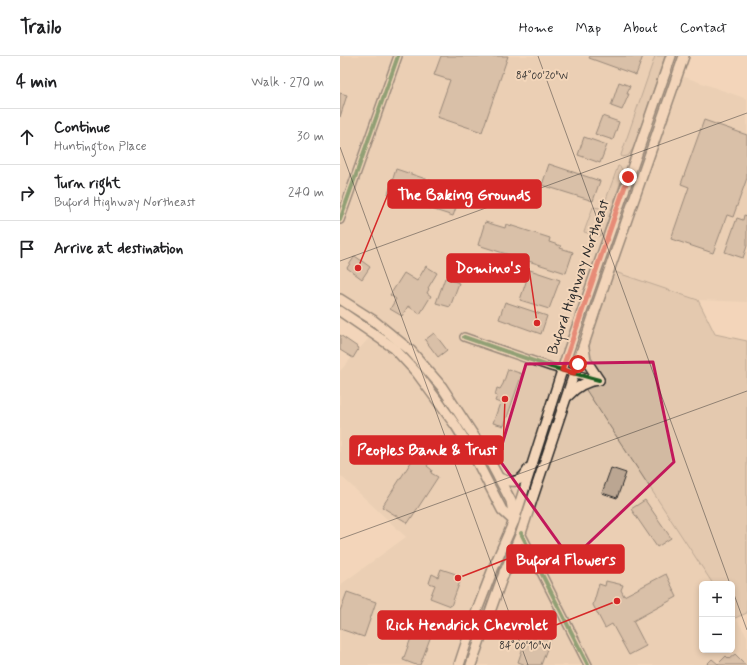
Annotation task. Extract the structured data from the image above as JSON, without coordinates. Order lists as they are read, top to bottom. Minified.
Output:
{"streets":{"main road":["Buford Highway Northeast"]},"places":["The Baking Grounds","Domino's","Peoples Bank & Trust","Buford Flowers","Rick Hendrick Chevrolet"],"page":{"header":"Trailo","nav":["Home","Map","About","Contact"],"heading":["4 min","Walk · 270 m"],"list":[["Continue","Huntington Place","30 m"],["Turn right","Buford Highway Northeast","240 m"],"Arrive at destination"],"map_buttons":["+","−"]},"coordinates":["84°00'20\"W","84°00'10\"W"]}
